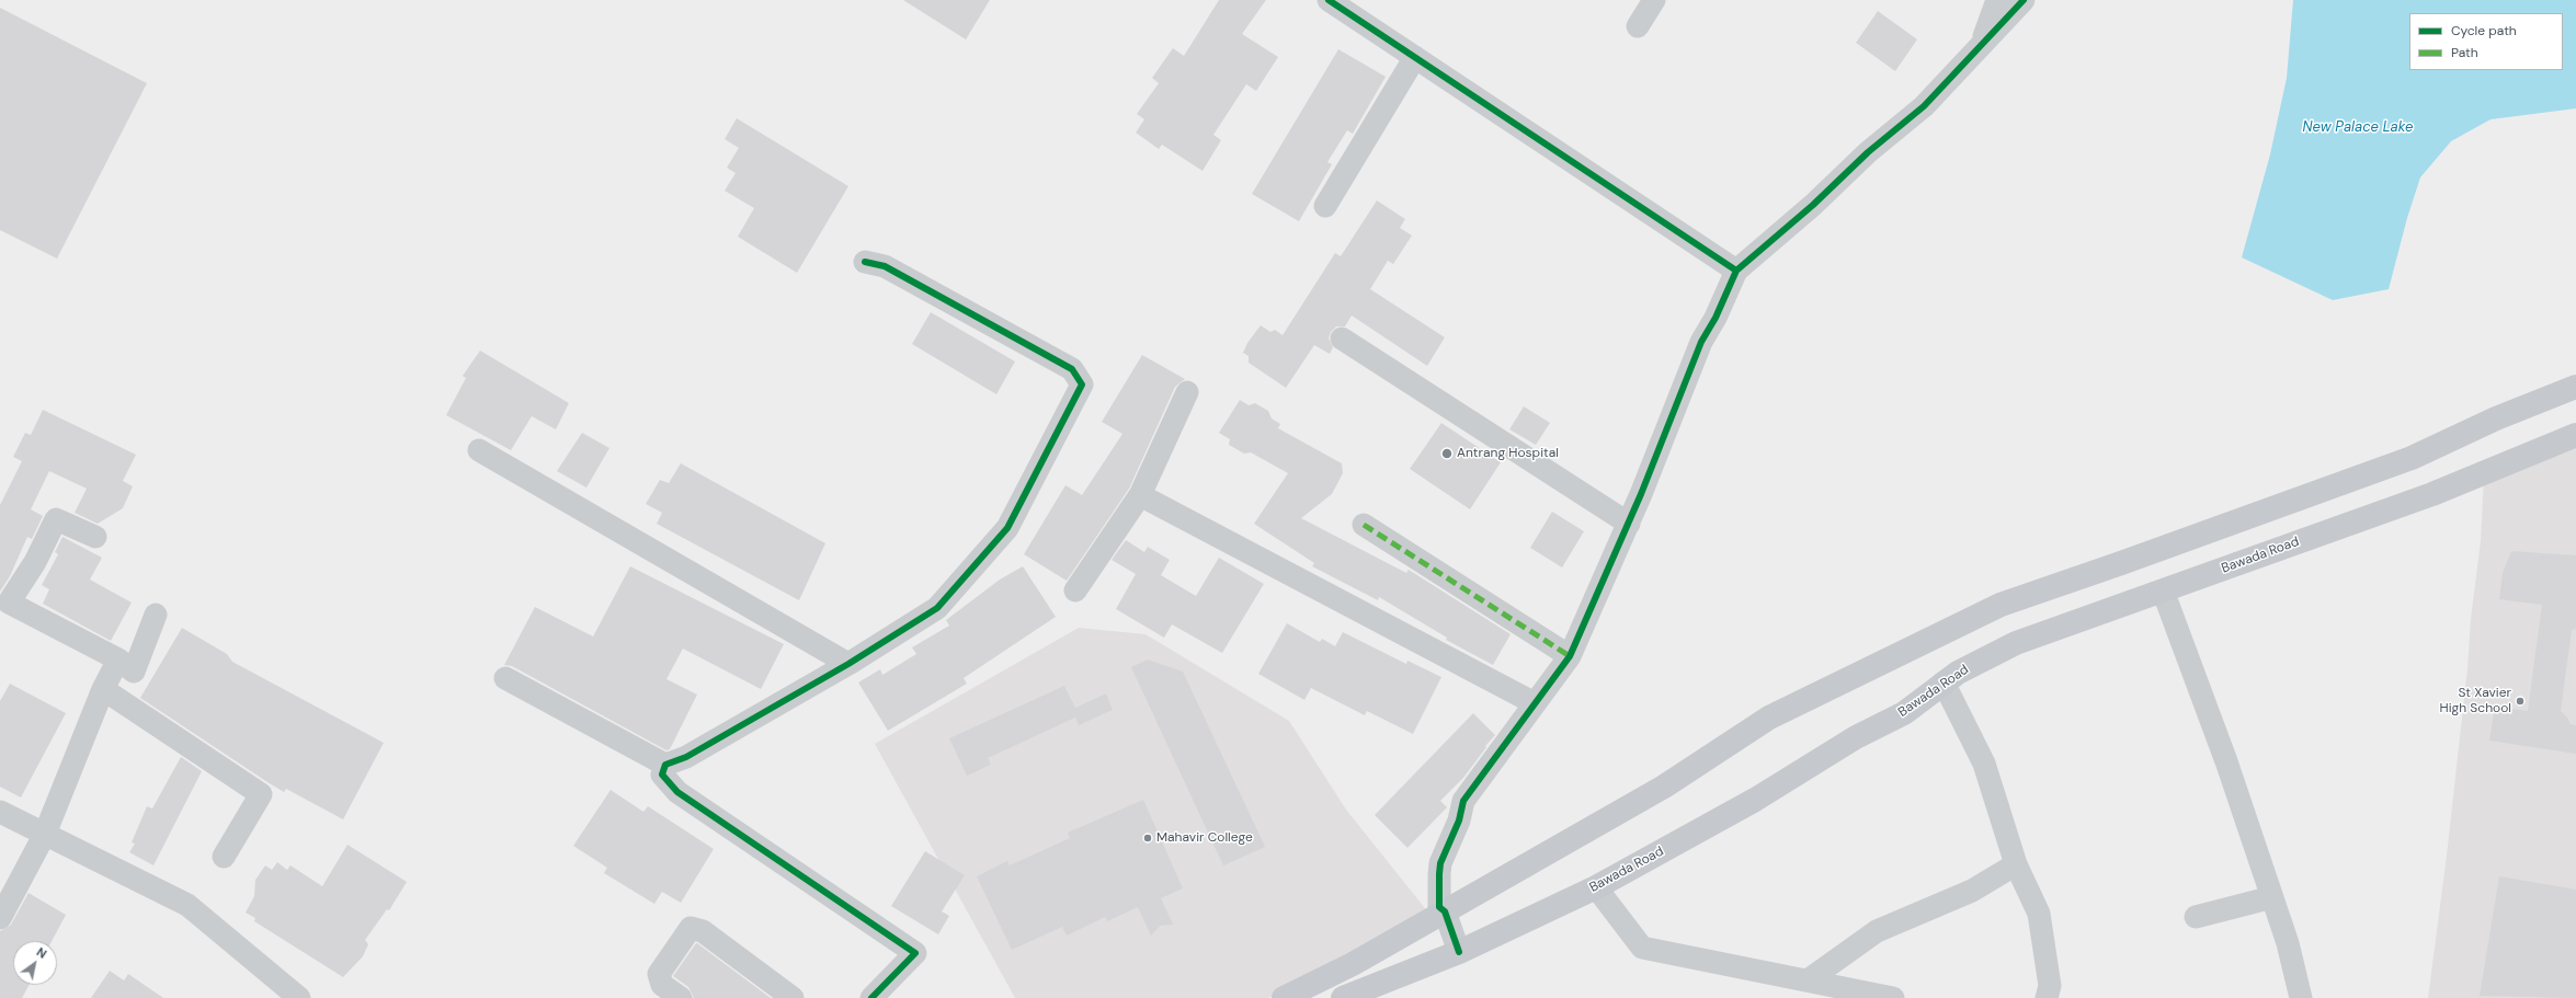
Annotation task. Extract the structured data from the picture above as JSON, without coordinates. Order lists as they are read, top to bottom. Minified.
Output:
{"streets":{"main road":["Bawada Road"]},"water":["New Palace Lake"],"places":["Antrang Hospital","St Xavier High School","Mahavir College"],"legend":["Cycle path","Path"],"north":"top right"}
